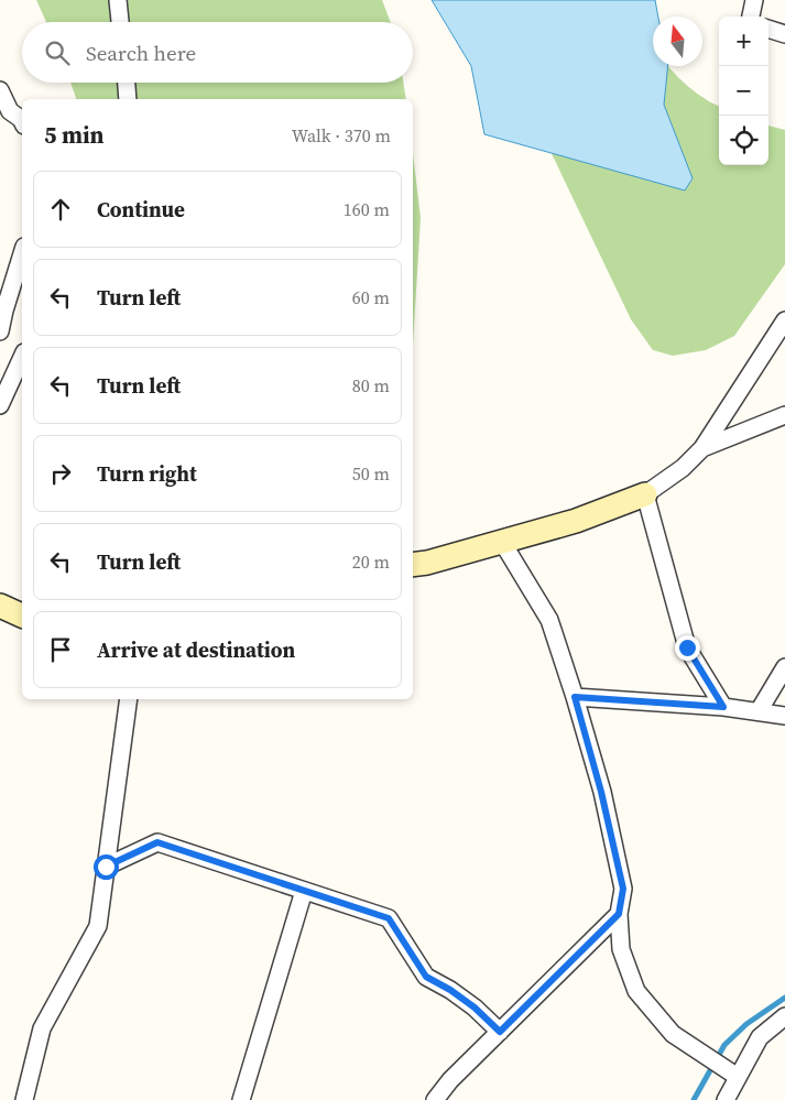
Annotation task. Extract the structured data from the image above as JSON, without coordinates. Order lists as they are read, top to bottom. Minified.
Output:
{"north":"top","page":{"map_buttons":["+","−"],"search":"Search here","heading":["5 min","Walk · 370 m"],"list":[["Continue","160 m"],["Turn left","60 m"],["Turn left","80 m"],["Turn right","50 m"],["Turn left","20 m"],"Arrive at destination"]}}
